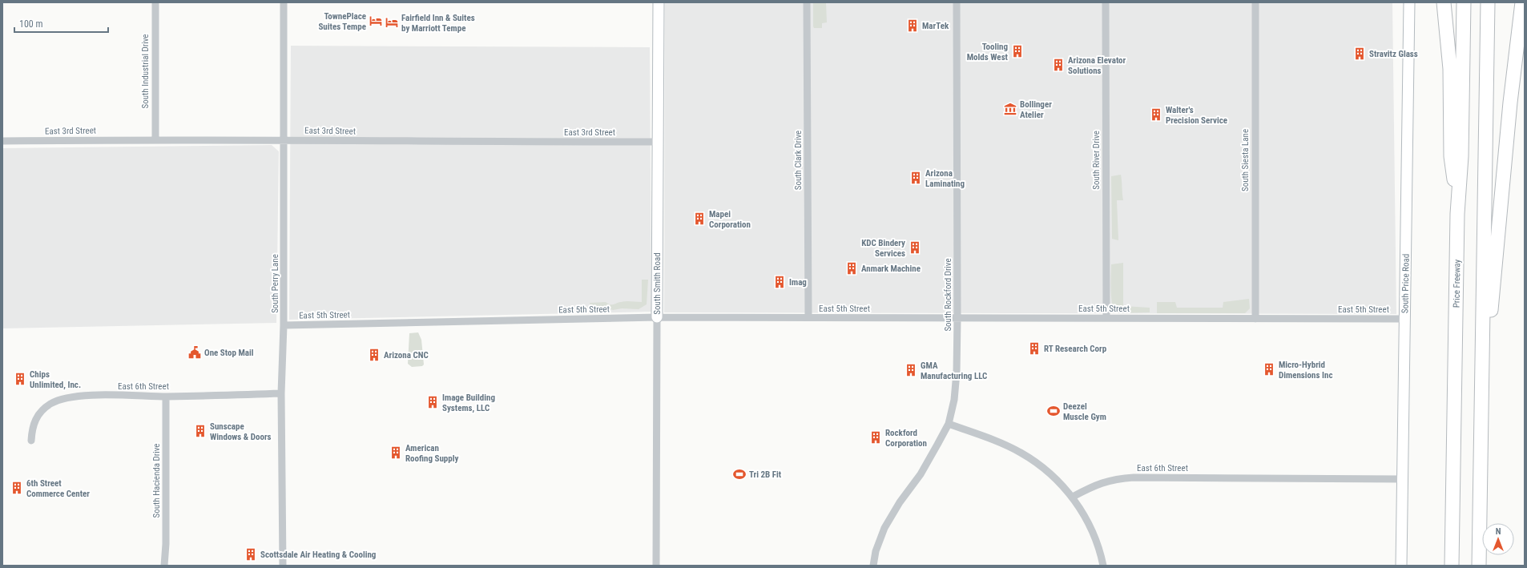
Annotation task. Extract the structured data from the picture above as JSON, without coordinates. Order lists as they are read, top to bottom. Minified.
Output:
{"streets":{"highway":["Price Freeway"],"main road":["South Smith Road","South Price Road"],"street":["South Industrial Drive","East 3rd Street","South Clark Drive","South River Drive","South Siesta Lane","South Perry Lane","South Rockford Drive","East 5th Street","East 6th Street","South Hacienda Drive"]},"crossings":[["South Industrial Drive","East 3rd Street"],["East 3rd Street","South Perry Lane"],["East 3rd Street","South Smith Road"],["South Clark Drive","East 5th Street"],["South River Drive","East 5th Street"],["South Siesta Lane","East 5th Street"],["South Perry Lane","East 5th Street"],["South Perry Lane","East 6th Street"],["South Smith Road","East 5th Street"],["South Price Road","East 5th Street"],["South Price Road","East 6th Street"],["South Rockford Drive","East 5th Street"],["East 6th Street","South Hacienda Drive"]],"places":{"hotel":["TownePlace Suites Tempe","Fairfield Inn & Suites by Marriott Tempe"],"building":["MarTek","Tooling Molds West","Stravitz Glass","Arizona Elevator Solutions","Walter's Precision Service","Arizona Laminating","Mapei Corporation","KDC Bindery Services","Anmark Machine","Imag","RT Research Corp","Arizona CNC","Micro-Hybrid Dimensions Inc","GMA Manufacturing LLC","Chips Unlimited, Inc.","Image Building Systems, LLC","Sunscape Windows & Doors","Rockford Corporation","American Roofing Supply","6th Street Commerce Center","Scottsdale Air Heating & Cooling"],"museum":["Bollinger Atelier"],"public building":["One Stop Mail"],"sports":["Deezel Muscle Gym","Tri 2B Fit"]},"scale_bar":"100 m","north":"top"}
